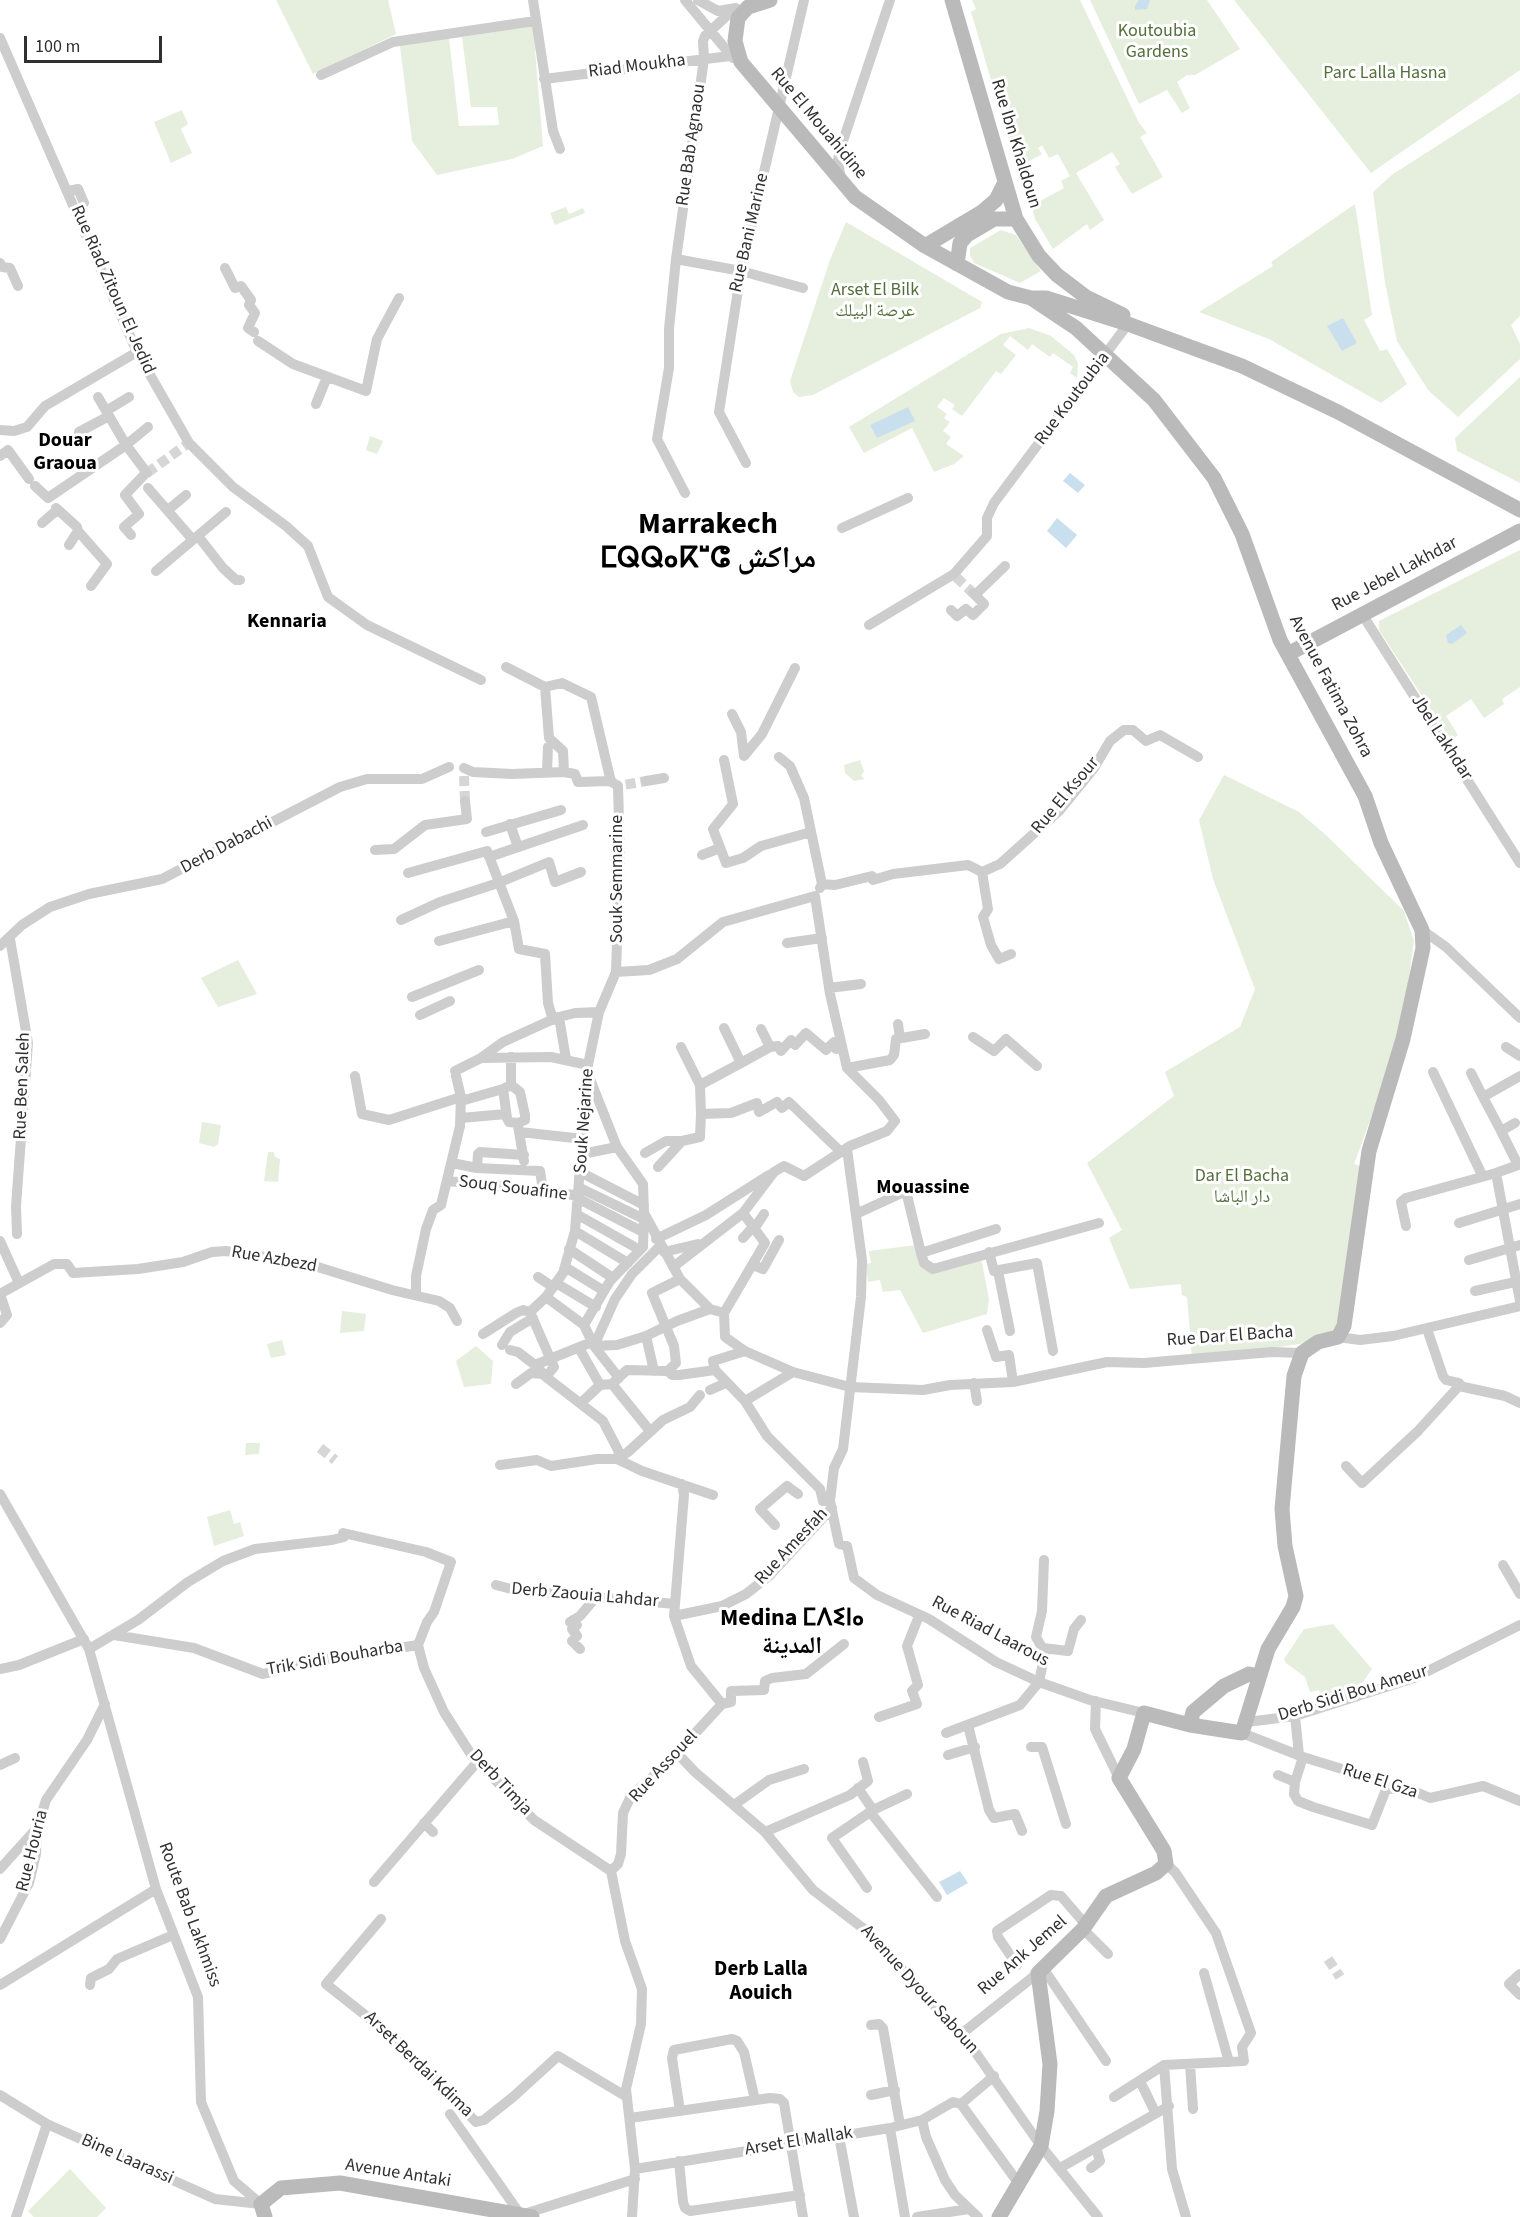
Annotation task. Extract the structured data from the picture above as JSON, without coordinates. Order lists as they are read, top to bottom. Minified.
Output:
{"streets":{"street":["Riad Moukha","Rue El Mouahidine","Rue Ibn Khaldoun","Rue Bab Agnaou","Rue Bani Marine","Rue Riad Zitoun El Jedid","Rue Koutoubia","Rue Jebel Lakhdar","Avenue Fatima Zohra","Jbel Lakhdar","Rue El Ksour","Derb Dabachi","Souk Semmarine","Rue Ben Saleh","Souk Nejarine","Souq Souafine","Rue Azbezd","Rue Dar El Bacha","Rue Amesfah","Derb Zaouia Lahdar","Rue Riad Laarous","Trik Sidi Bouharba","Derb Sidi Bou Ameur","Rue Assouel","Rue El Gza","Derb Timja","Rue Houria","Route Bab Lakhmiss","Rue Ank Jemel","Avenue Dyour Saboun","Arset Berdai Kdima","Arset El Mallak","Bine Laarassi","Avenue Antaki"]},"crossings":[["Riad Moukha","Rue El Mouahidine"],["Riad Moukha","Rue Bab Agnaou"],["Rue El Mouahidine","Rue Bani Marine"],["Rue El Mouahidine","Rue Koutoubia"],["Rue El Mouahidine","Avenue Fatima Zohra"],["Rue Koutoubia","Avenue Fatima Zohra"],["Rue Jebel Lakhdar","Avenue Fatima Zohra"],["Rue Jebel Lakhdar","Jbel Lakhdar"],["Derb Dabachi","Rue Ben Saleh"],["Souk Semmarine","Souk Nejarine"],["Souk Nejarine","Souq Souafine"],["Rue Dar El Bacha","Rue Amesfah"],["Rue Amesfah","Rue Riad Laarous"],["Rue Riad Laarous","Derb Sidi Bou Ameur"],["Rue Riad Laarous","Rue El Gza"],["Trik Sidi Bouharba","Derb Timja"],["Derb Sidi Bou Ameur","Rue El Gza"],["Rue Assouel","Derb Timja"],["Rue Assouel","Avenue Dyour Saboun"],["Rue Houria","Route Bab Lakhmiss"],["Route Bab Lakhmiss","Bine Laarassi"],["Route Bab Lakhmiss","Avenue Antaki"],["Rue Ank Jemel","Avenue Dyour Saboun"],["Avenue Dyour Saboun","Arset El Mallak"],["Arset El Mallak","Avenue Antaki"],["Bine Laarassi","Avenue Antaki"]],"districts":["Douar Graoua","Marrakech ⵎⵕⵕⴰⴽⵯⵛ مراكش","Kennaria","Mouassine","Medina ⵎⴷⵉⵏⴰ المدينة","Derb Lalla Aouich"],"parks":["Koutoubia Gardens","Parc Lalla Hasna","Arset El Bilk عرصة البيلك","Dar El Bacha دار الباشا"],"scale_bar":"100 m"}
